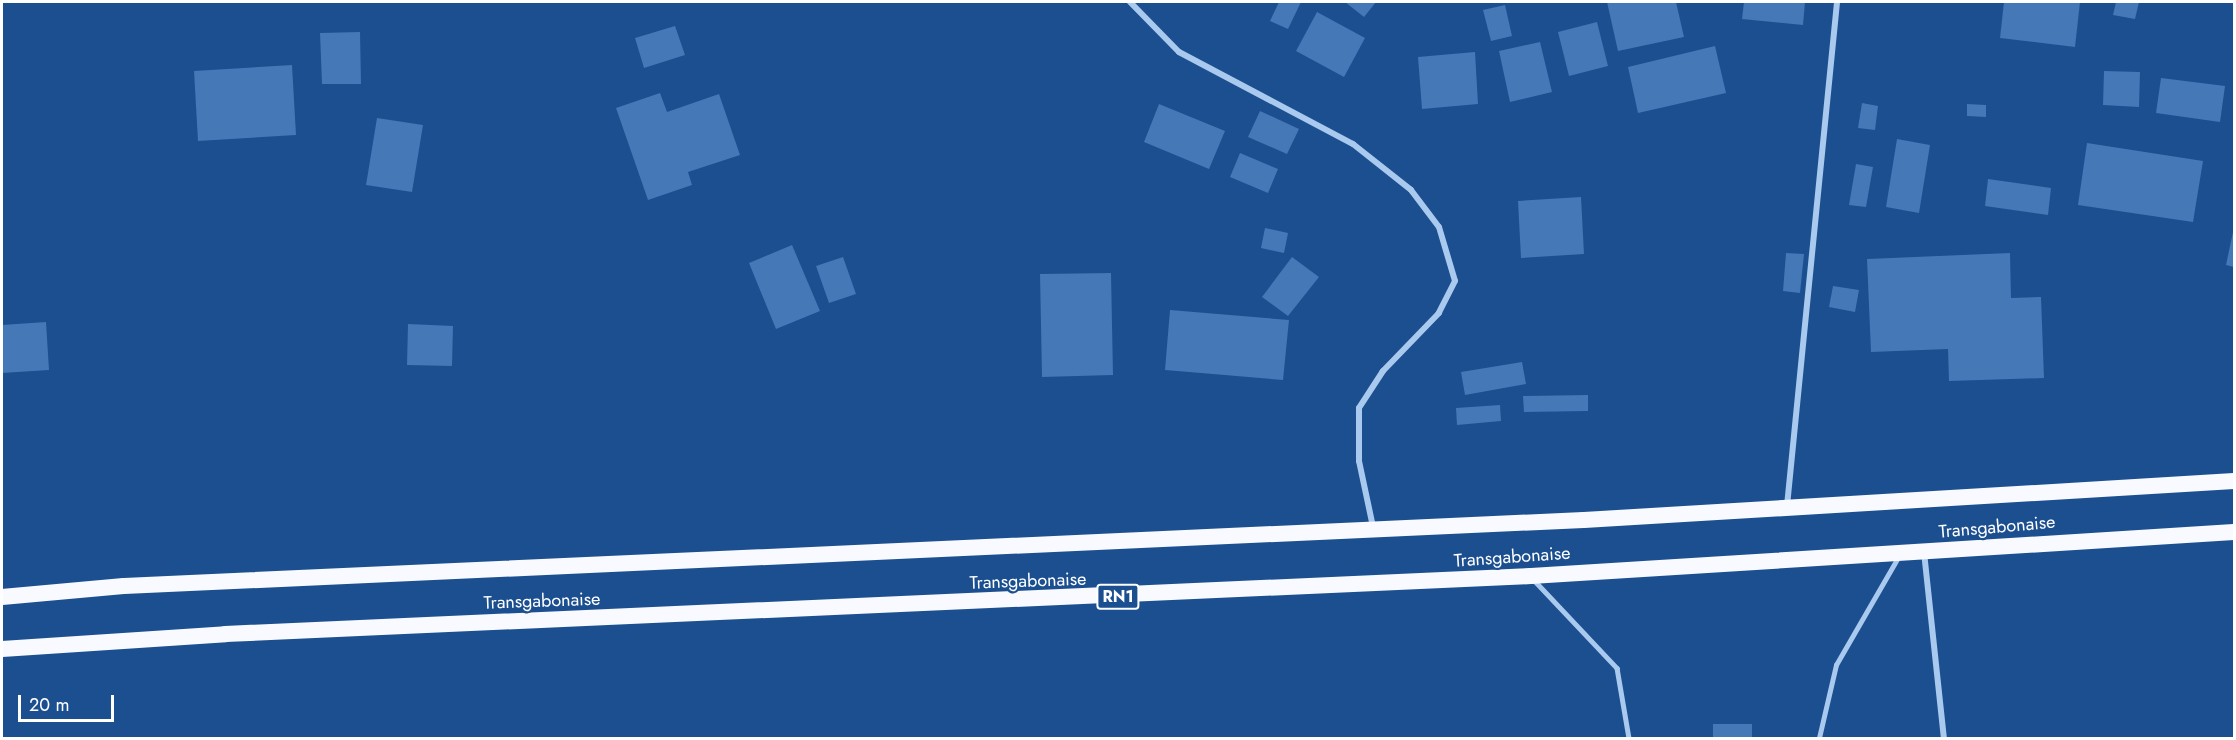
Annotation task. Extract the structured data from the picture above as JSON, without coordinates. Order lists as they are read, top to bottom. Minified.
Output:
{"streets":{"highway":["Transgabonaise","RN1"]},"scale_bar":"20 m"}
